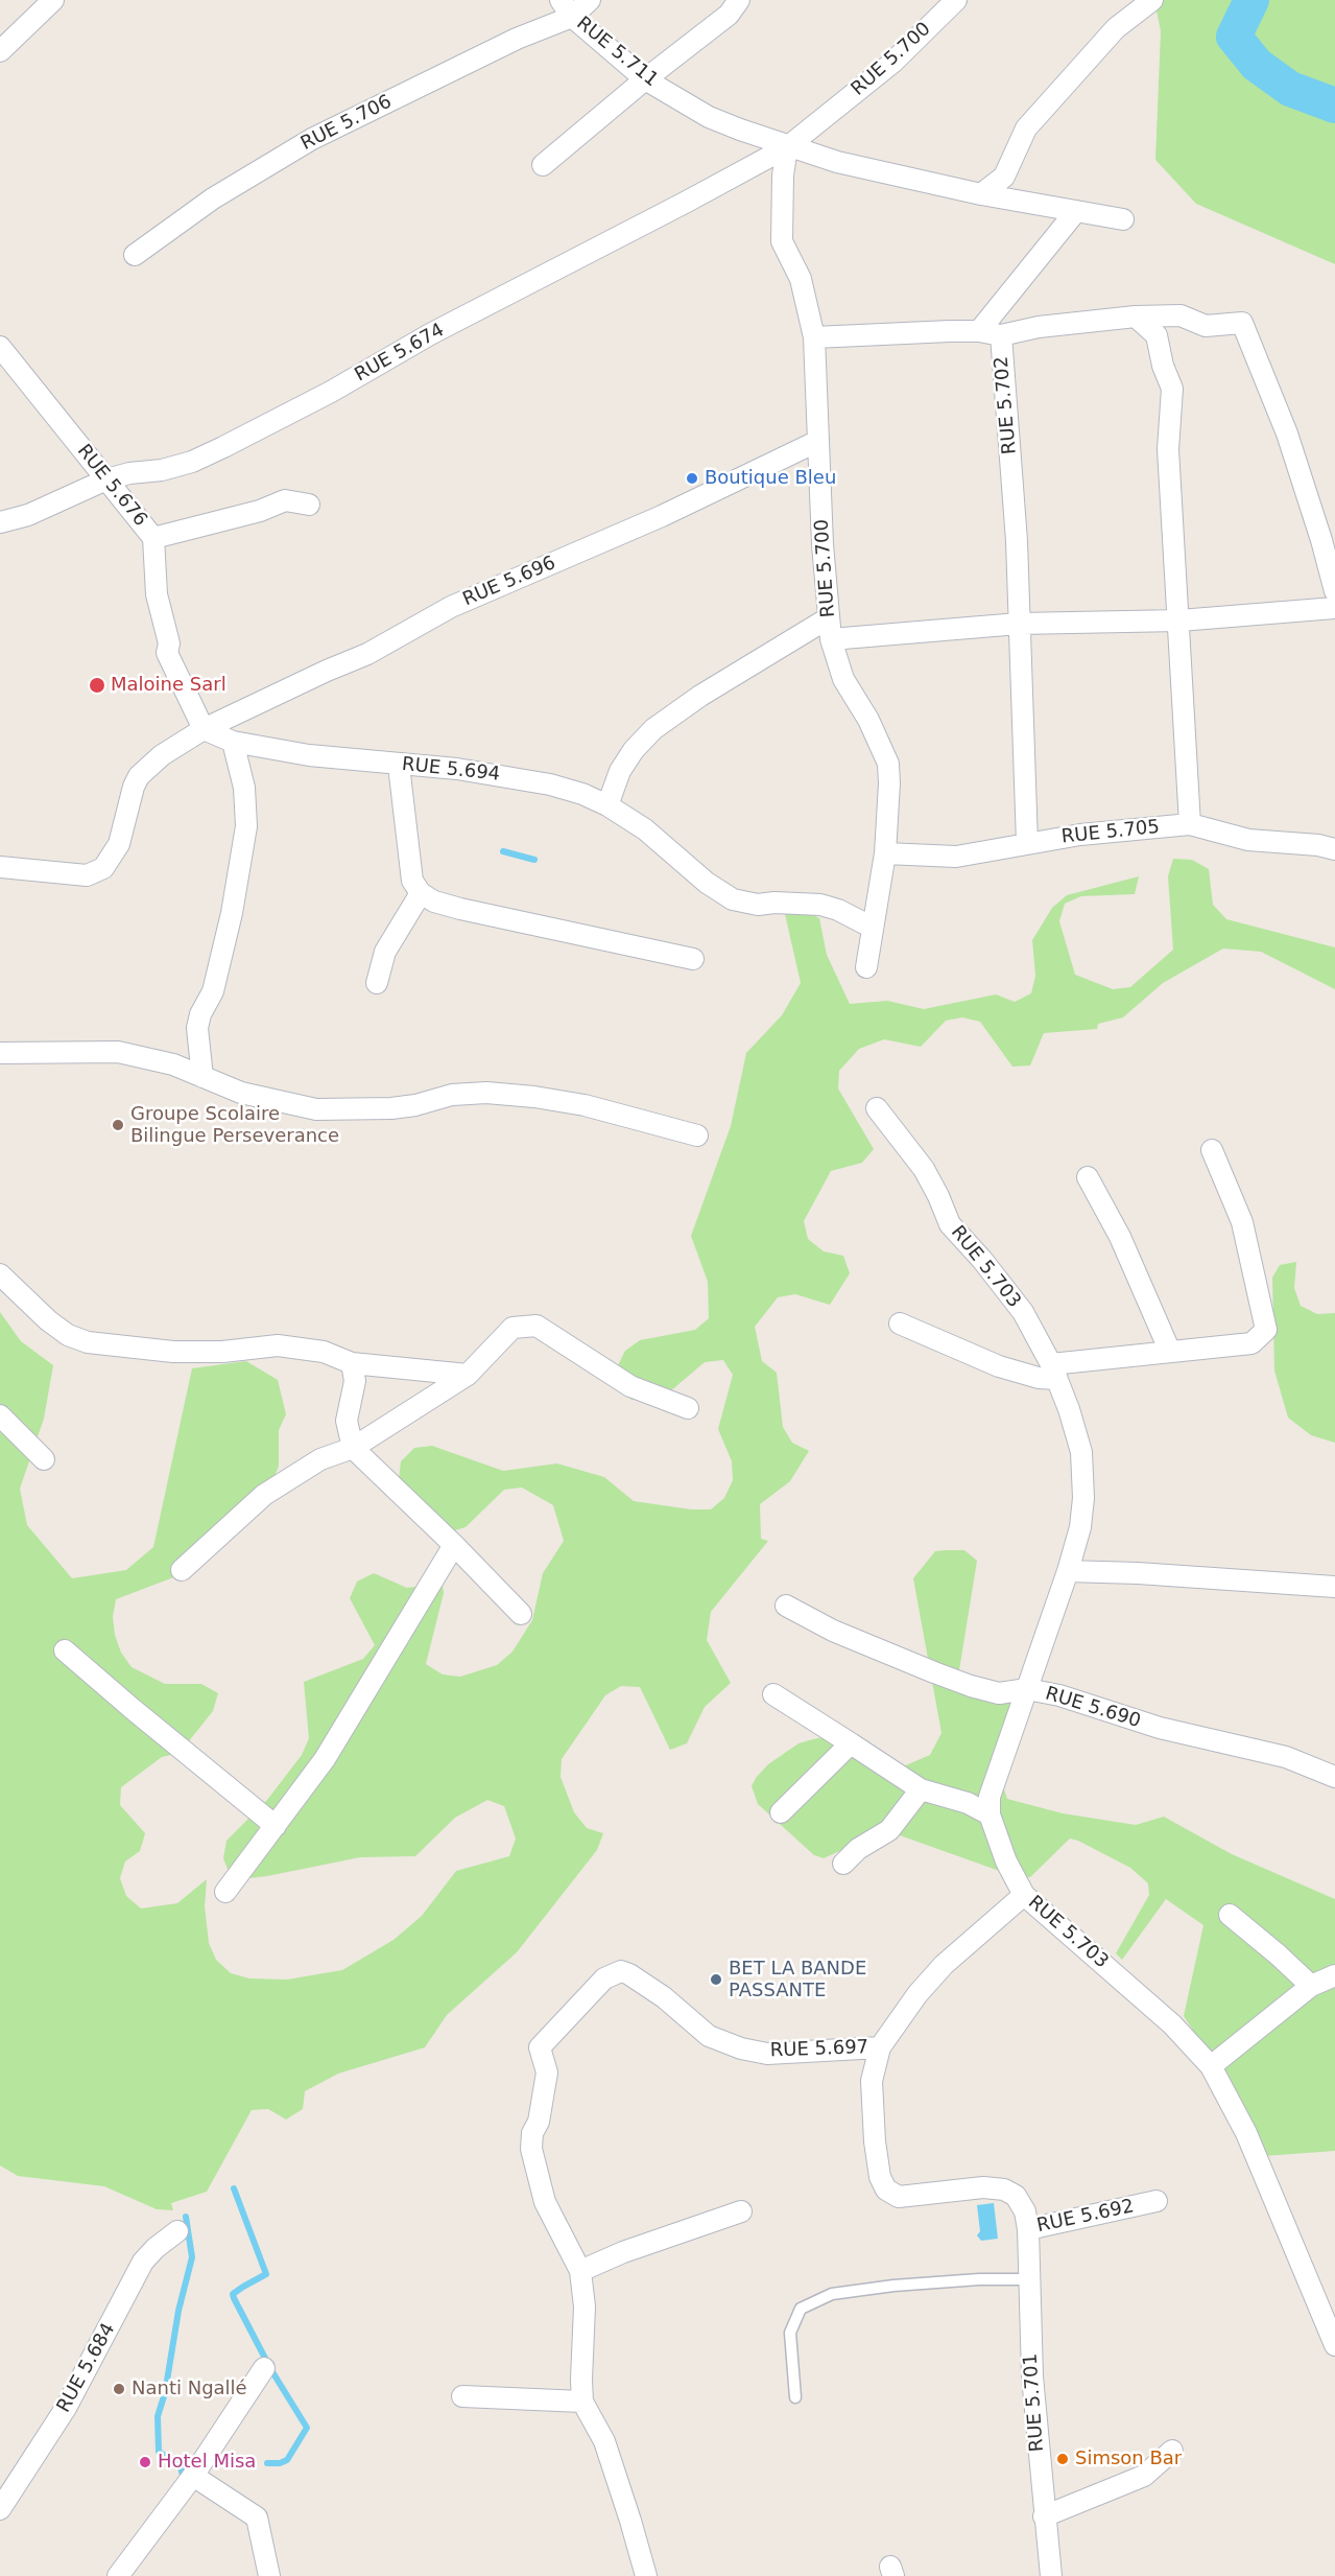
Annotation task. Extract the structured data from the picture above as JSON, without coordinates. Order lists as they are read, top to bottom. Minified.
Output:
{"streets":{"street":["RUE 5.711","RUE 5.700","RUE 5.706","RUE 5.674","RUE 5.702","RUE 5.676","RUE 5.696","RUE 5.694","RUE 5.705","RUE 5.703","RUE 5.690","RUE 5.697","RUE 5.692","RUE 5.684","RUE 5.701"]},"crossings":[["RUE 5.711","RUE 5.700"],["RUE 5.711","RUE 5.706"],["RUE 5.711","RUE 5.674"],["RUE 5.700","RUE 5.674"],["RUE 5.700","RUE 5.702"],["RUE 5.700","RUE 5.696"],["RUE 5.674","RUE 5.676"],["RUE 5.702","RUE 5.705"],["RUE 5.676","RUE 5.696"],["RUE 5.676","RUE 5.694"],["RUE 5.696","RUE 5.694"],["RUE 5.703","RUE 5.690"],["RUE 5.703","RUE 5.697"],["RUE 5.697","RUE 5.692"],["RUE 5.692","RUE 5.701"]],"places":["Boutique Bleu","Maloine Sarl","Groupe Scolaire Bilingue Perseverance","BET LA BANDE PASSANTE","Nanti Ngallé","Simson Bar","Hotel Misa"]}
